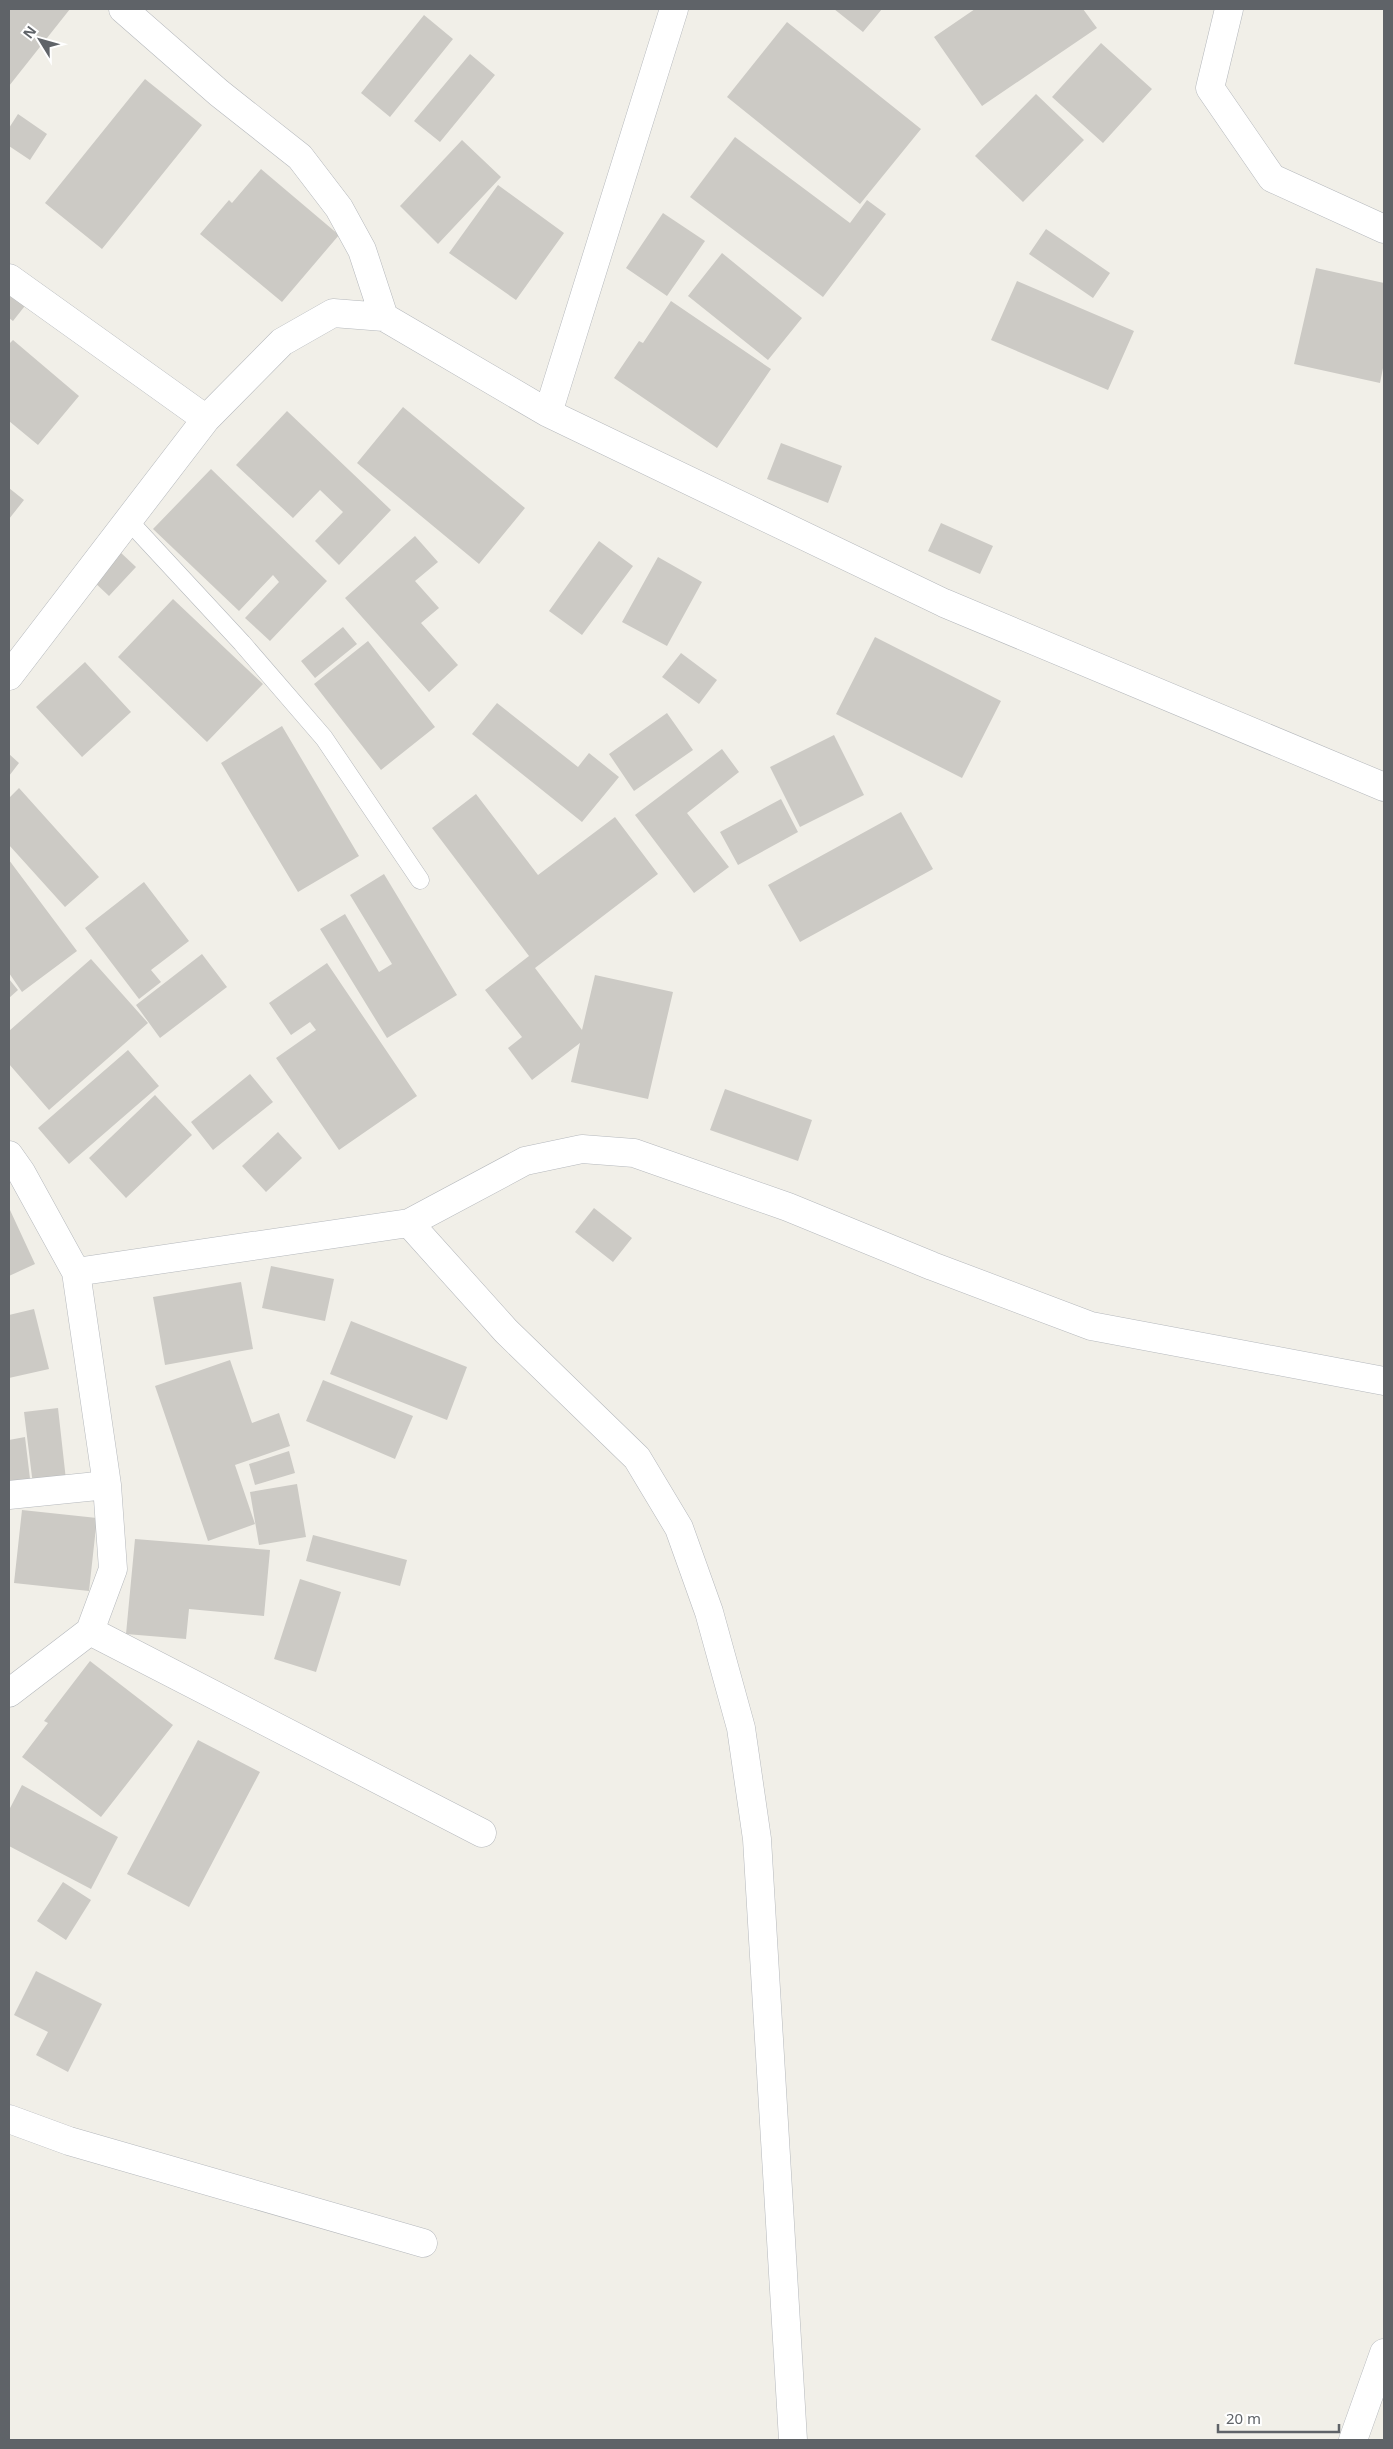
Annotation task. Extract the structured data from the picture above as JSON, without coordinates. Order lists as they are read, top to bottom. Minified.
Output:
{"scale_bar":"20 m","north":"top left"}
